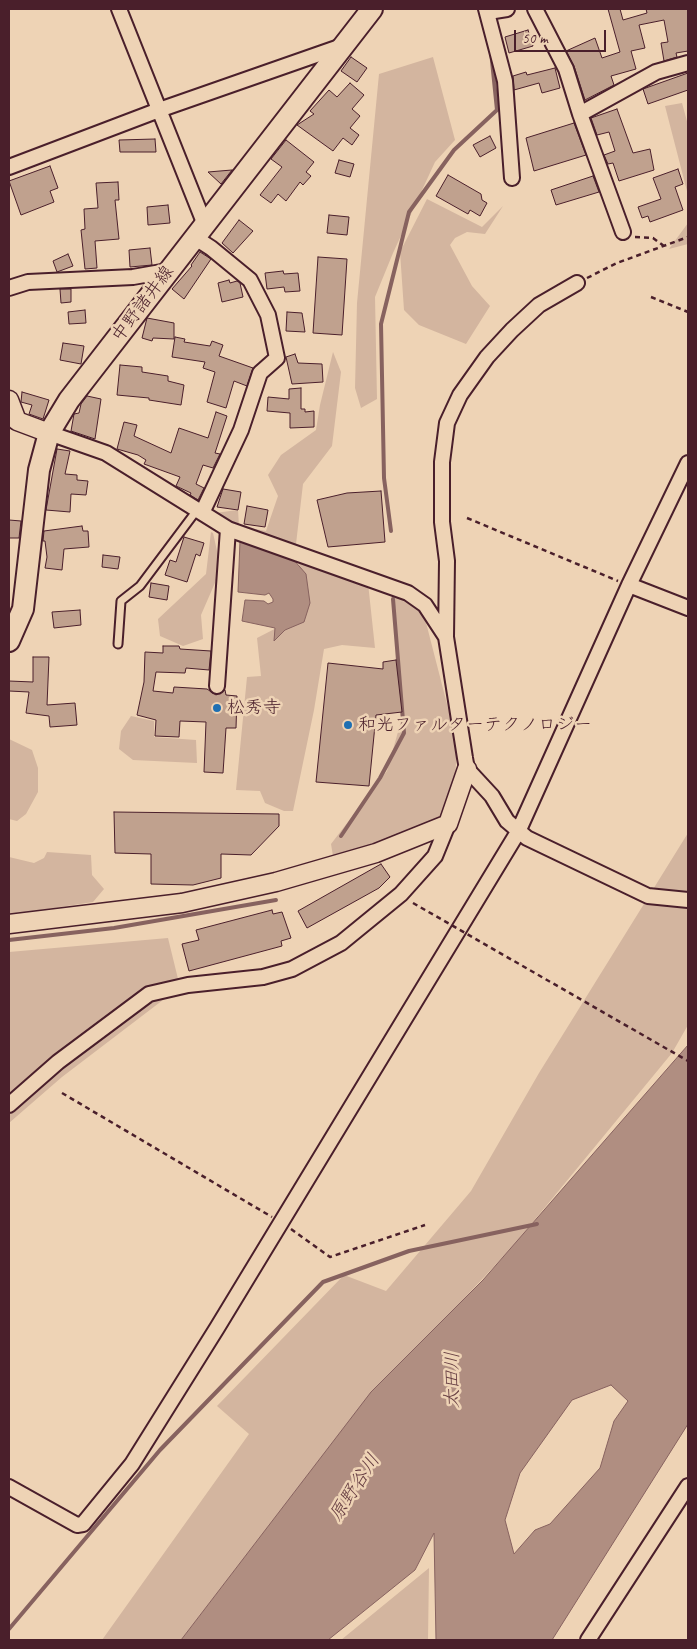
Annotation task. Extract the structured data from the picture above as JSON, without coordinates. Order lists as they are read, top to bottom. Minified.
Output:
{"streets":{"main road":["中野諸井線"]},"water":["太田川","原野谷川"],"places":["松秀寺","和光ファルターテクノロジー"],"scale_bar":"50 m"}
